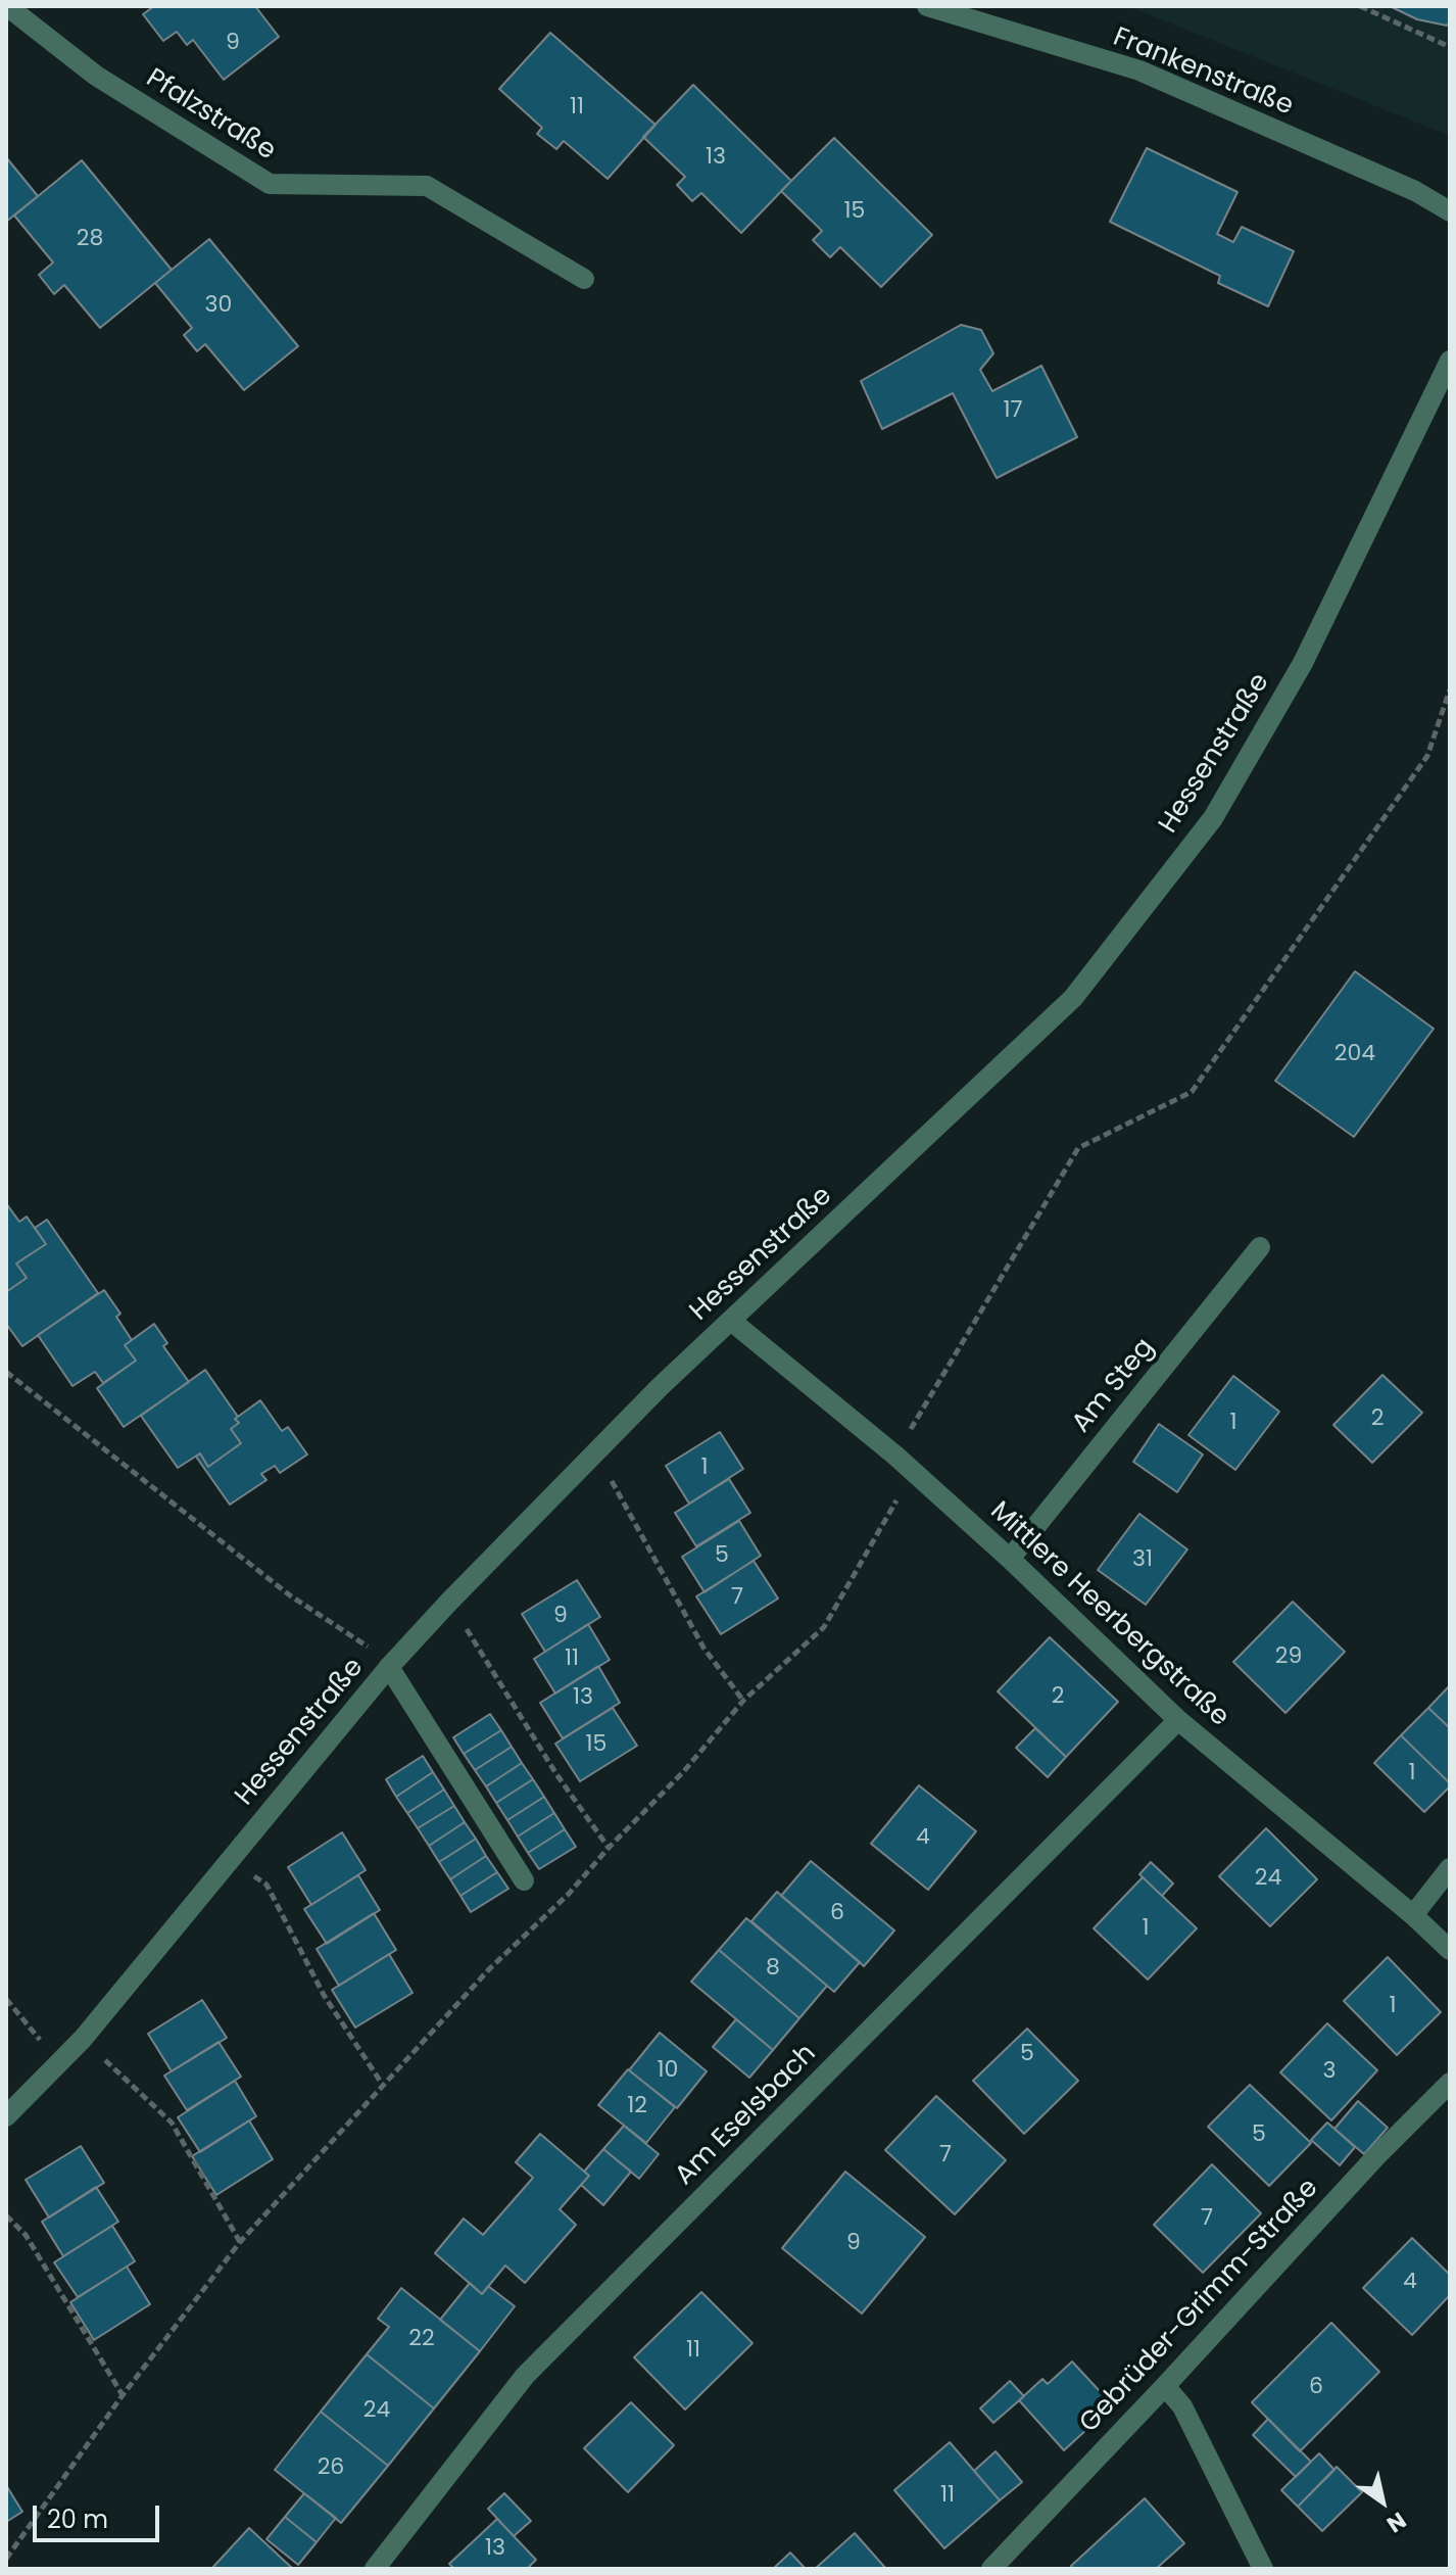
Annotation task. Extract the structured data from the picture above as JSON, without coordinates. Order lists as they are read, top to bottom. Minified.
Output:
{"streets":{"street":["Frankenstraße","Pfalzstraße","Hessenstraße","Am Steg","Mittlere Heerbergstraße","Am Eselsbach","Gebrüder-Grimm-Straße"]},"crossings":[["Hessenstraße","Mittlere Heerbergstraße"],["Am Steg","Mittlere Heerbergstraße"],["Mittlere Heerbergstraße","Am Eselsbach"]],"house_numbers":["9","11","13","15","28","30","17","204","2","1","1","5","31","7","9","29","11","2","13","15","1","4","24","6","1","8","1","5","10","3","12","5","7","7","9","4","22","11","6","24","26","11","13"],"scale_bar":"20 m","north":"bottom right"}
